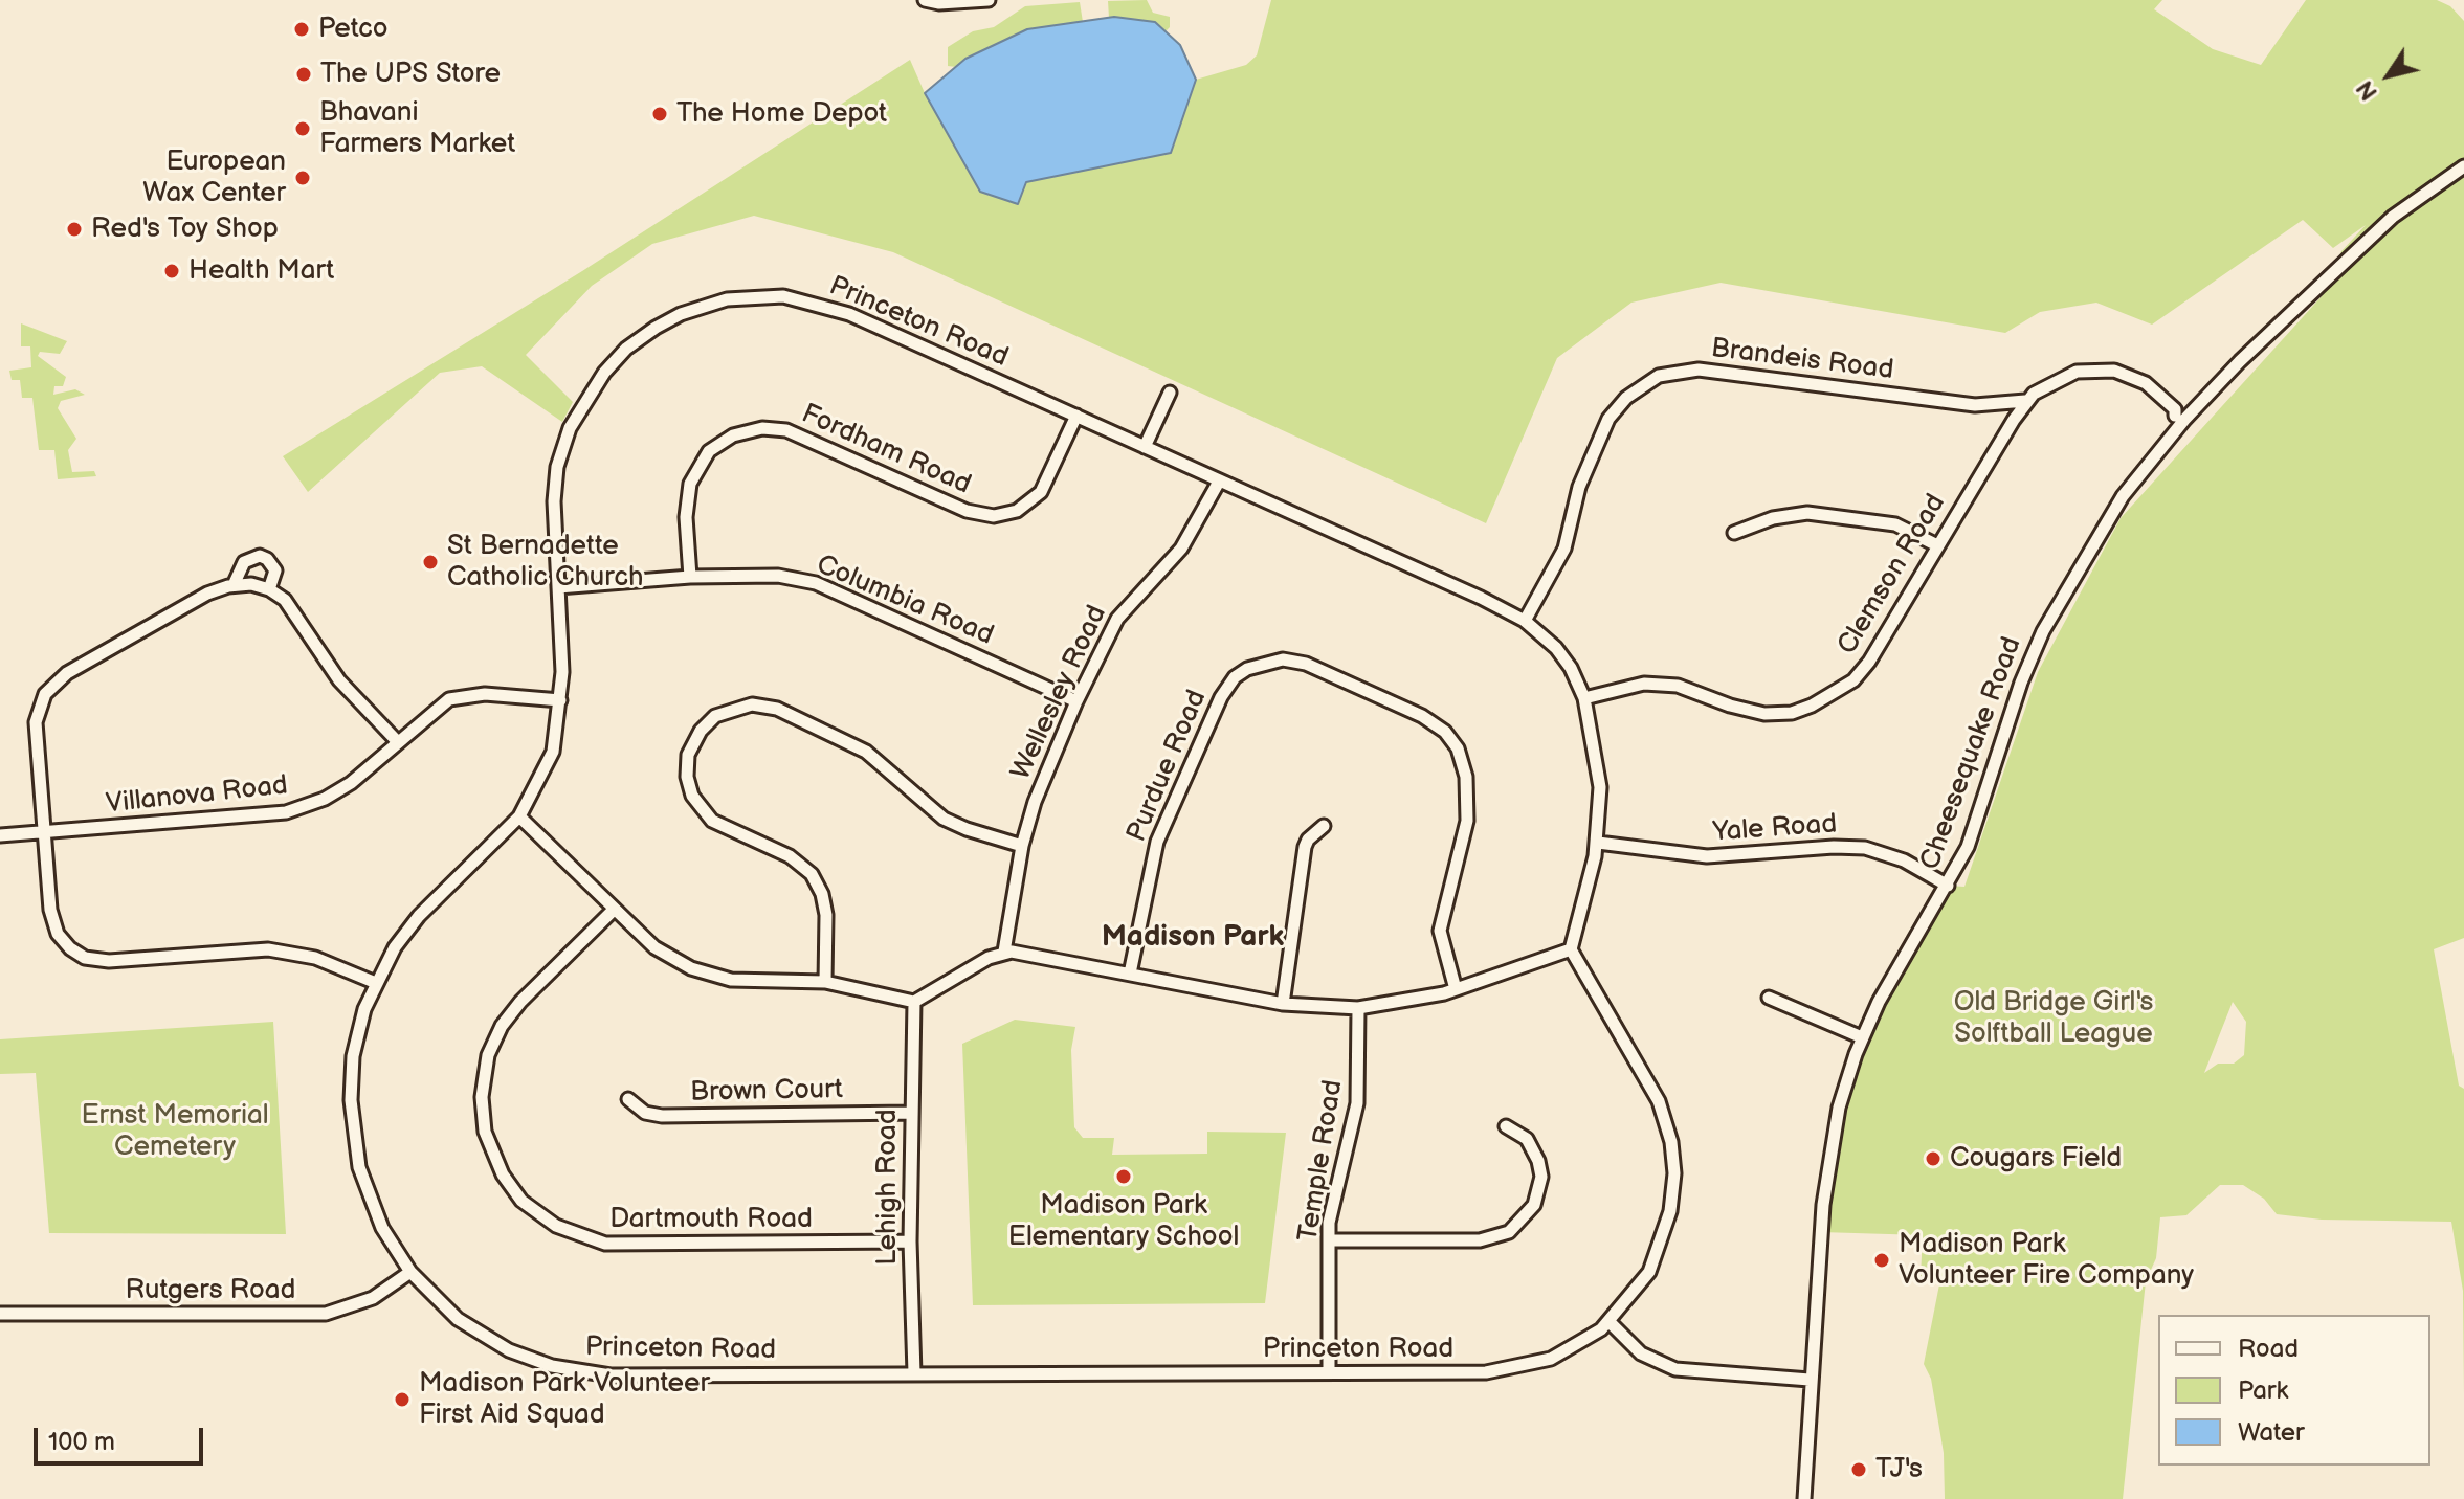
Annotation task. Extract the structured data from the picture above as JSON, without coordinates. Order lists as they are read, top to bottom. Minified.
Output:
{"streets":{"street":["Princeton Road","Brandeis Road","Fordham Road","Clemson Road","Columbia Road","Wellesley Road","Cheesequake Road","Purdue Road","Villanova Road","Yale Road","Brown Court","Temple Road","Lehigh Road","Dartmouth Road","Rutgers Road"]},"crossings":[["Princeton Road","Brandeis Road"],["Princeton Road","Fordham Road"],["Princeton Road","Clemson Road"],["Princeton Road","Columbia Road"],["Princeton Road","Wellesley Road"],["Princeton Road","Villanova Road"],["Princeton Road","Yale Road"],["Princeton Road","Temple Road"],["Princeton Road","Lehigh Road"],["Princeton Road","Rutgers Road"],["Brandeis Road","Clemson Road"],["Fordham Road","Columbia Road"],["Columbia Road","Wellesley Road"],["Cheesequake Road","Yale Road"],["Brown Court","Lehigh Road"],["Lehigh Road","Dartmouth Road"]],"districts":["Madison Park"],"parks":["Old Bridge Girl's Solftball League","Ernst Memorial Cemetery"],"places":["Petco","The UPS Store","The Home Depot","Bhavani Farmers Market","European Wax Center","Red's Toy Shop","Health Mart","St Bernadette Catholic Church","Cougars Field","Madison Park Elementary School","Madison Park Volunteer Fire Company","Madison Park Volunteer First Aid Squad","TJ's"],"legend":["Road","Park","Water"],"scale_bar":"100 m","north":"bottom left"}
